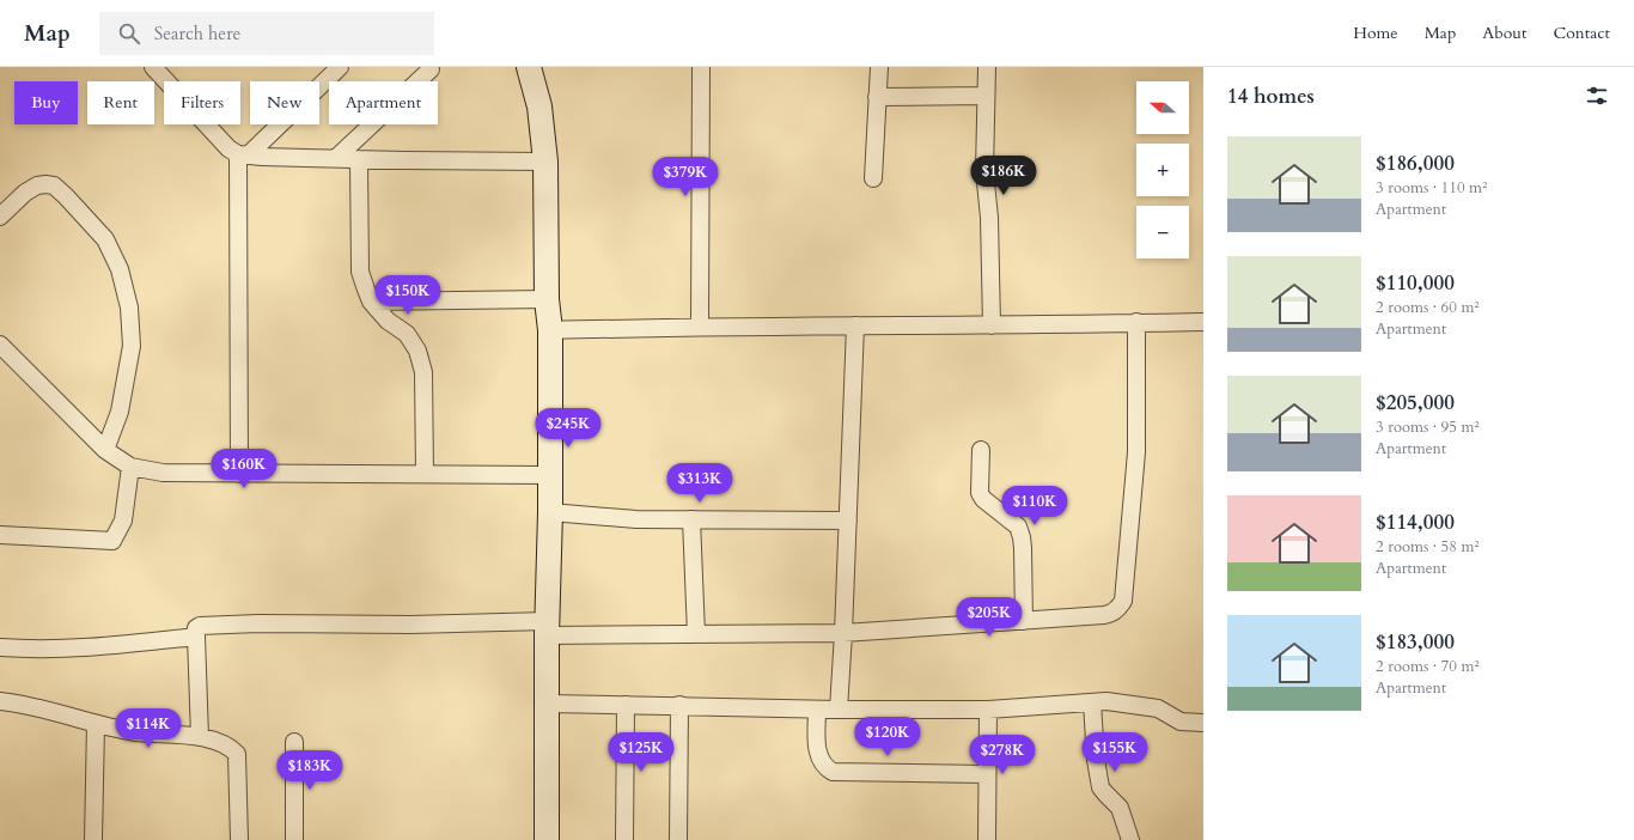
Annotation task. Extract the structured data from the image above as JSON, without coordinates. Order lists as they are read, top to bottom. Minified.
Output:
{"north":"left","page":{"header":"Map","search":"Search here","nav":["Home","Map","About","Contact"],"heading":"14 homes","map_buttons":["+","−"],"chip":["Buy","Rent","Filters","New","Apartment"],"list":[{"name":"$186,000","note":"3 rooms · 110 m² · Apartment"},{"name":"$110,000","note":"2 rooms · 60 m² · Apartment"},{"name":"$205,000","note":"3 rooms · 95 m² · Apartment"},{"name":"$114,000","note":"2 rooms · 58 m² · Apartment"},{"name":"$183,000","note":"2 rooms · 70 m² · Apartment"}],"price":["$186K","$379K","$150K","$245K","$160K","$313K","$110K","$205K","$114K","$120K","$125K","$155K","$278K","$183K"]}}
